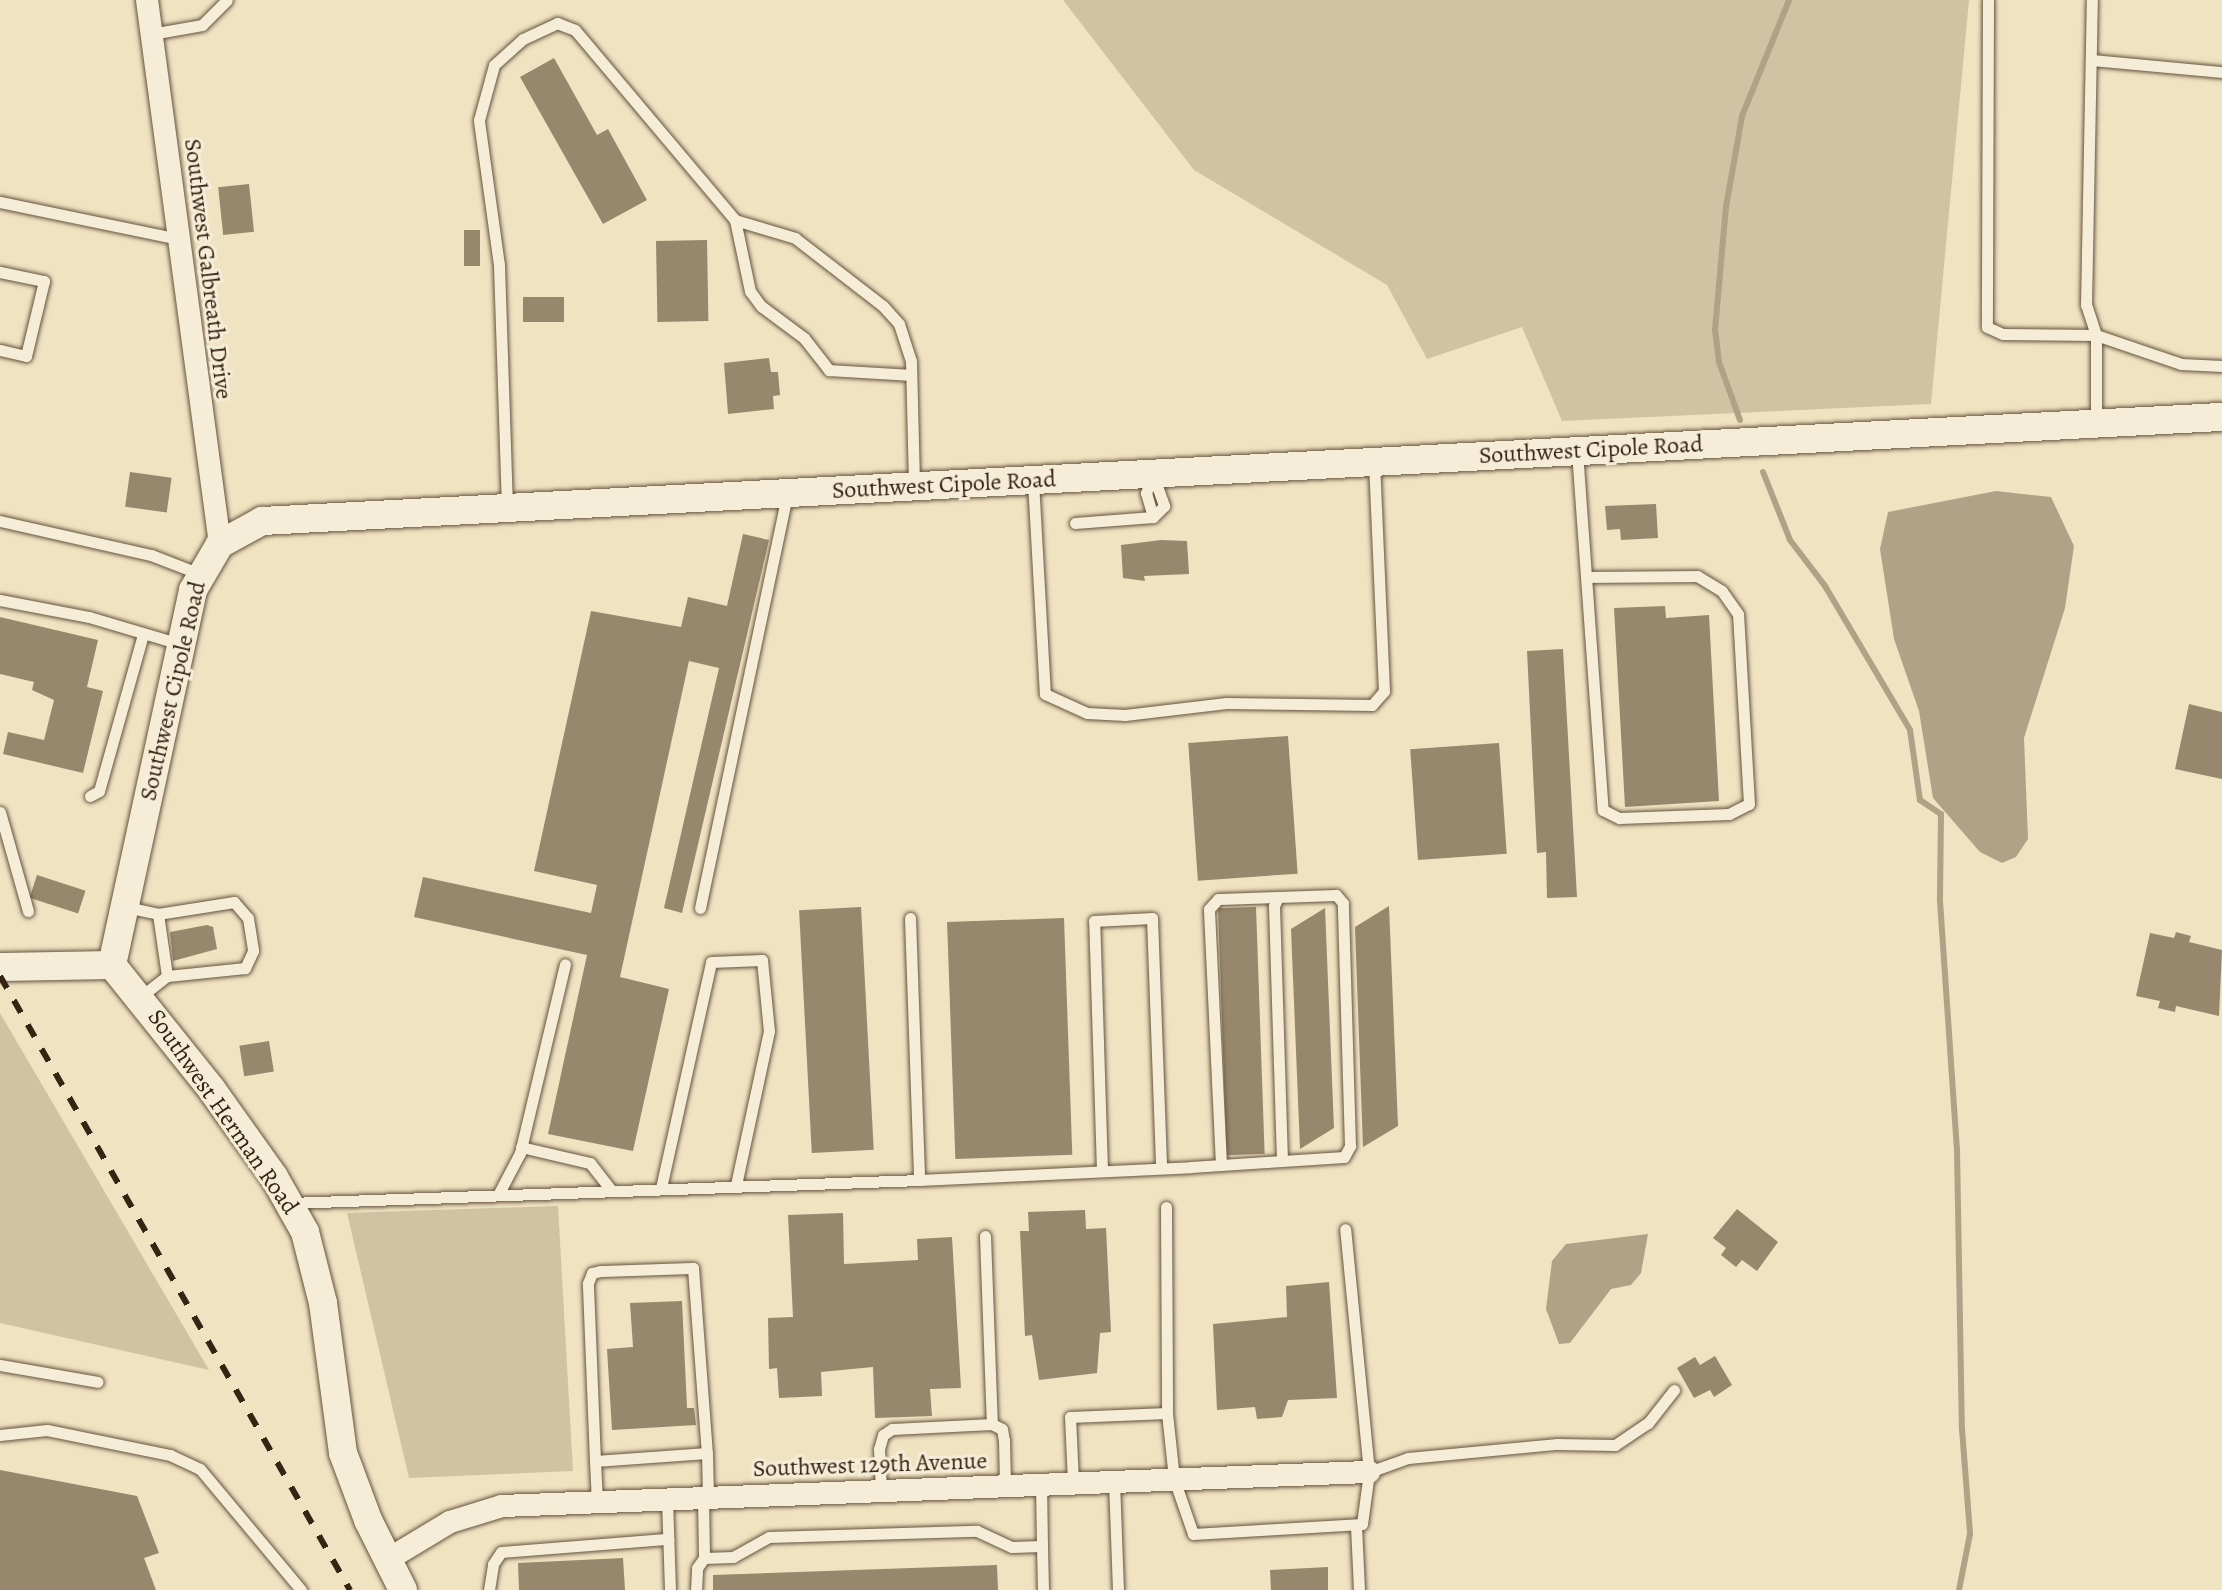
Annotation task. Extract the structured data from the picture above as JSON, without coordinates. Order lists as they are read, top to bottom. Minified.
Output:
{"streets":{"street":["Southwest Galbreath Drive","Southwest Cipole Road","Southwest Herman Road","Southwest 129th Avenue"]},"crossings":[["Southwest Galbreath Drive","Southwest Cipole Road"],["Southwest Cipole Road","Southwest Herman Road"],["Southwest Herman Road","Southwest 129th Avenue"]]}
